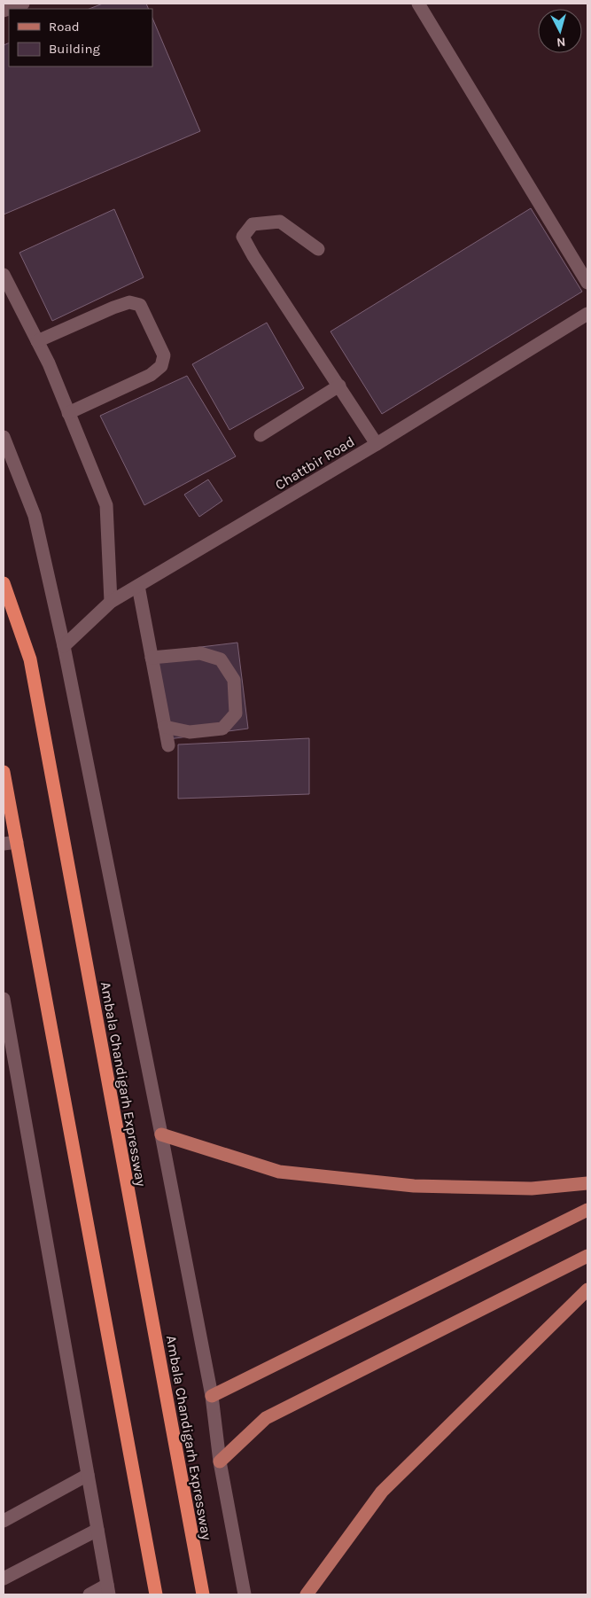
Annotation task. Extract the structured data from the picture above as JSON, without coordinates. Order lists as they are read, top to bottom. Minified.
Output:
{"streets":{"highway":["Ambala Chandigarh Expressway"],"street":["Chattbir Road"]},"legend":["Road","Building"],"north":"bottom"}
